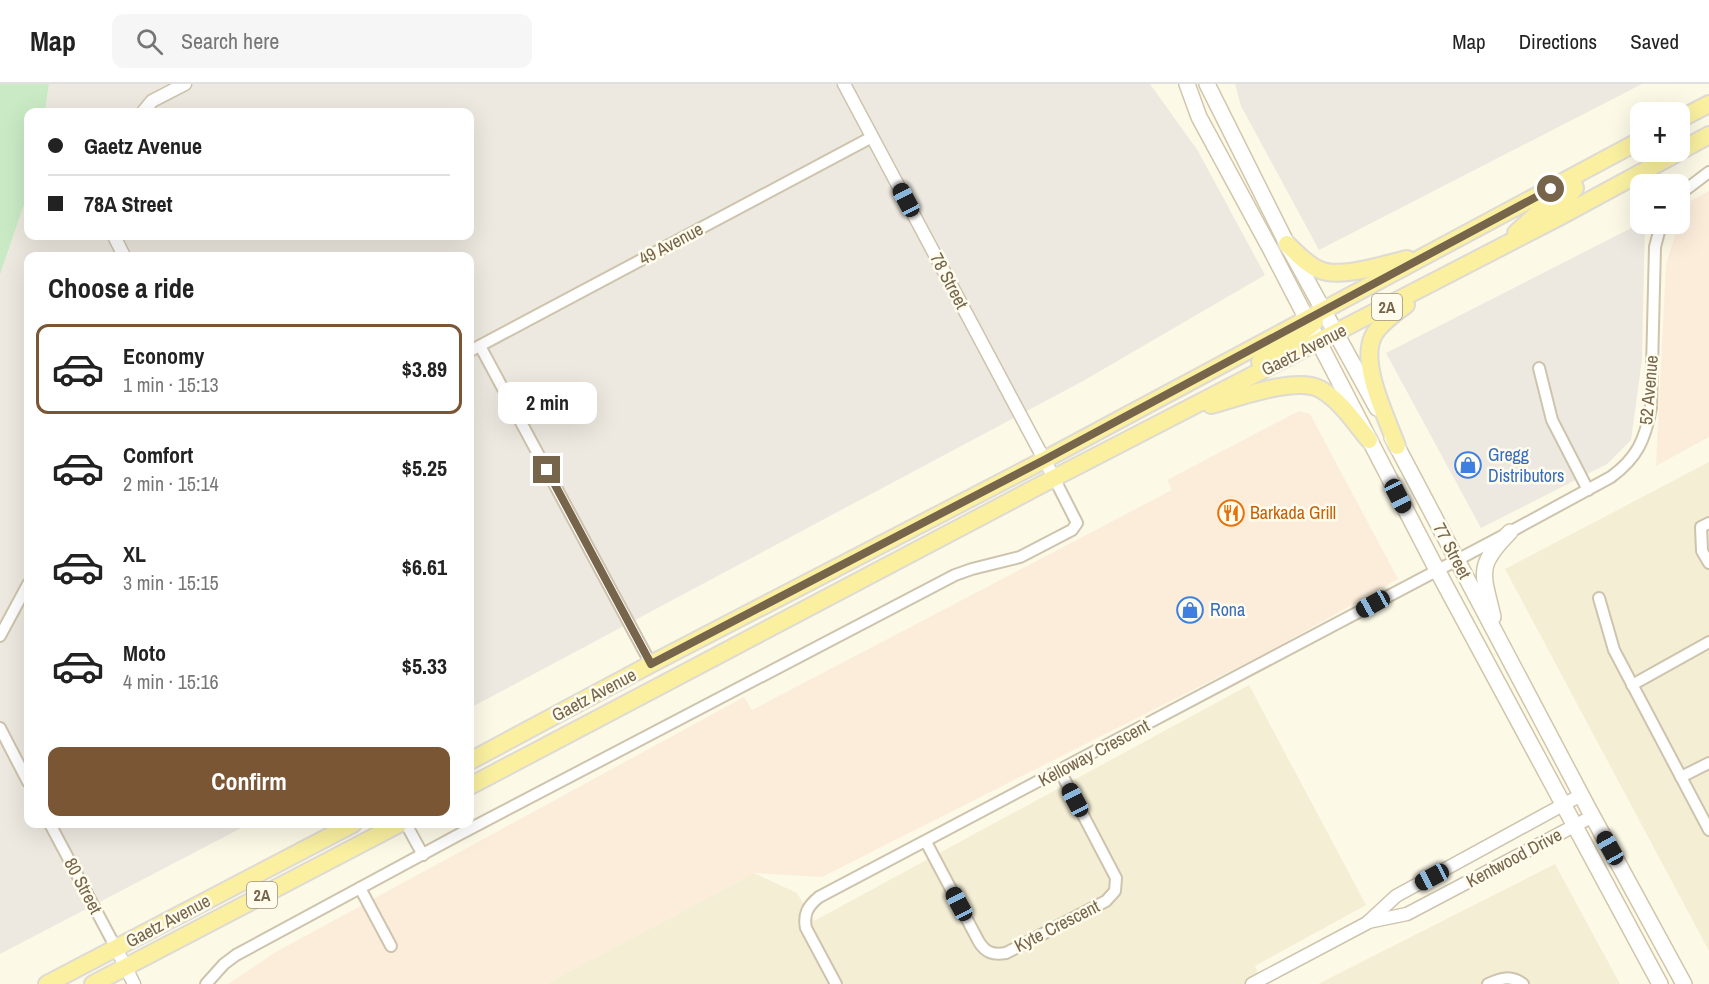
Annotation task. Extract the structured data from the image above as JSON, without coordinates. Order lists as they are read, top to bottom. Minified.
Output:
{"streets":{"main road":["2A","Gaetz Avenue","77 Street"],"street":["49 Avenue","78 Street","52 Avenue","Kelloway Crescent","Kentwood Drive","80 Street","Kyte Crescent"]},"crossings":[["49 Avenue","78 Street"],["78 Street","Gaetz Avenue"],["Gaetz Avenue","77 Street"],["Gaetz Avenue","80 Street"],["52 Avenue","77 Street"],["52 Avenue","Kelloway Crescent"],["77 Street","Kelloway Crescent"],["77 Street","Kentwood Drive"],["Kelloway Crescent","Kyte Crescent"]],"places":{"shop":["Gregg Distributors","Rona"],"restaurant":["Barkada Grill"]},"page":{"header":"Map","search":"Search here","nav":["Map","Directions","Saved"],"map_buttons":["+","−"],"banner":["Gaetz Avenue","78A Street"],"heading":"Choose a ride","list":[{"name":"Economy","note":"1 min · 15:13","value":"$3.89"},{"name":"Comfort","note":"2 min · 15:14","value":"$5.25"},{"name":"XL","note":"3 min · 15:15","value":"$6.61"},{"name":"Moto","note":"4 min · 15:16","value":"$5.33"}],"bubble":"2 min","buttons":"Confirm"}}
